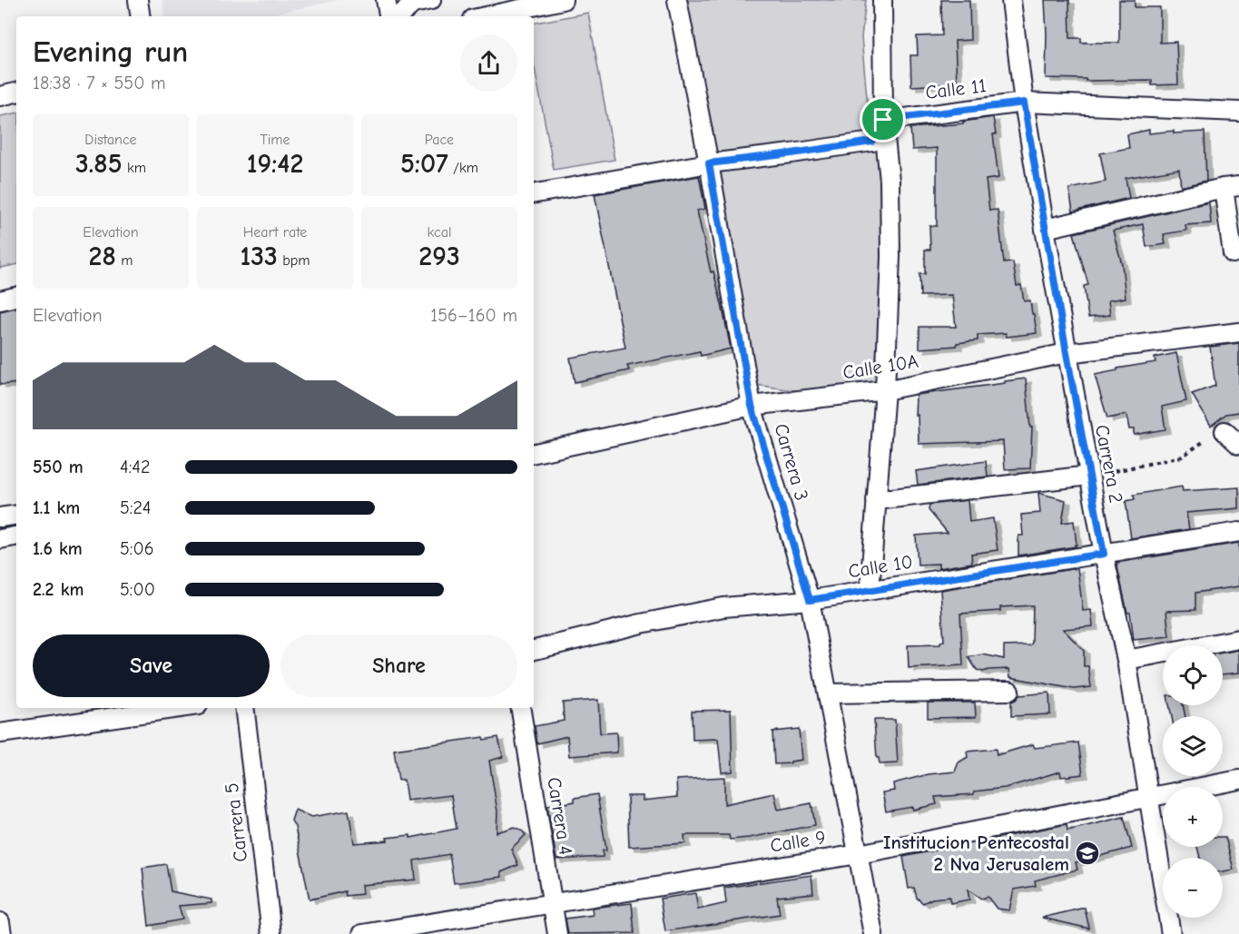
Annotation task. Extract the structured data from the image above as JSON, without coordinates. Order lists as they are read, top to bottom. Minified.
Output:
{"streets":{"street":["Calle 11","Calle 10A","Carrera 3","Carrera 2","Calle 10","Carrera 4","Carrera 5","Calle 9"]},"crossings":[["Calle 11","Carrera 2"],["Calle 10A","Carrera 3"],["Calle 10A","Carrera 2"],["Carrera 3","Calle 10"],["Carrera 3","Calle 9"],["Carrera 2","Calle 10"],["Carrera 2","Calle 9"],["Carrera 4","Calle 9"]],"places":{"school or university":["Institucion Pentecostal 2 Nva Jerusalem"]},"page":{"heading":["Evening run","18:38 · 7 × 550 m"],"stats":[["Distance","3.85 km"],["Time","19:42"],["Pace","5:07 /km"],["Elevation","28 m"],["Heart rate","133 bpm"],["kcal","293"]],"chart":["Elevation","156–160 m"],"list":[{"name":"550 m","note":"4:42"},{"name":"1.1 km","note":"5:24"},{"name":"1.6 km","note":"5:06"},{"name":"2.2 km","note":"5:00"}],"buttons":["Save","Share"],"map_buttons":["+","−"]}}
